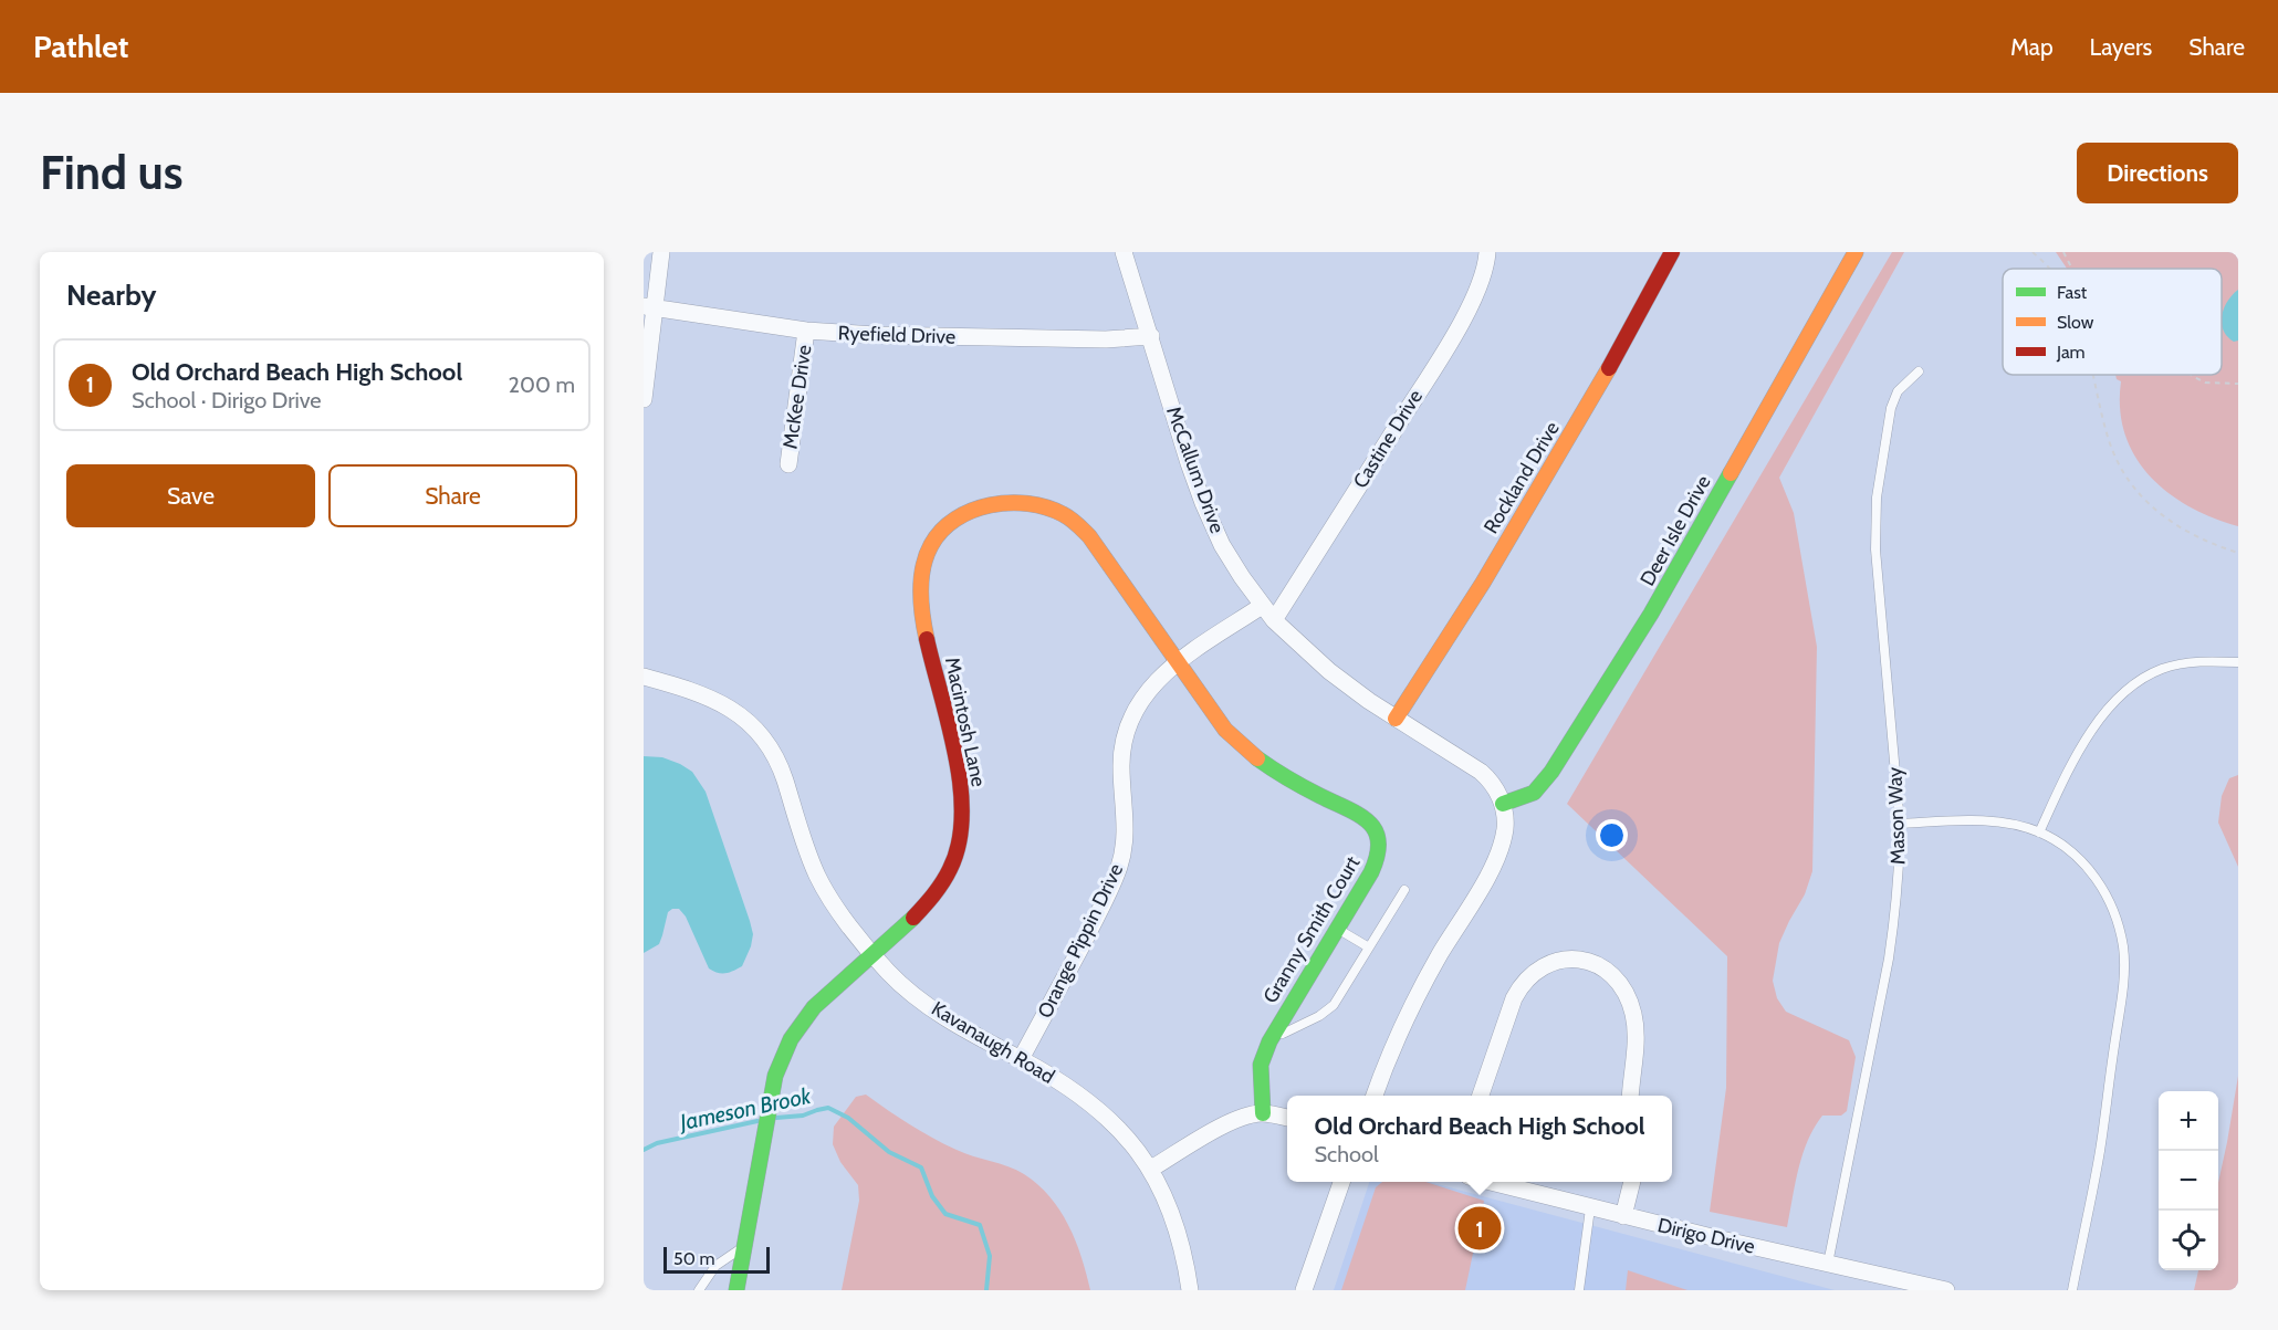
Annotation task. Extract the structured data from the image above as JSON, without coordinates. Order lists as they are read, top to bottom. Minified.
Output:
{"streets":{"street":["Ryefield Drive","McKee Drive","Castine Drive","McCallum Drive","Rockland Drive","Deer Isle Drive","Macintosh Lane","Granny Smith Court","Orange Pippin Drive","Kavanaugh Road","Dirigo Drive"],"lane":["Mason Way"]},"crossings":[["Ryefield Drive","McKee Drive"],["Ryefield Drive","McCallum Drive"],["Castine Drive","McCallum Drive"],["McCallum Drive","Rockland Drive"],["McCallum Drive","Deer Isle Drive"],["McCallum Drive","Orange Pippin Drive"],["Macintosh Lane","Granny Smith Court"],["Macintosh Lane","Orange Pippin Drive"],["Macintosh Lane","Kavanaugh Road"],["Mason Way","Dirigo Drive"],["Granny Smith Court","Orange Pippin Drive"],["Orange Pippin Drive","Kavanaugh Road"]],"water":["Jameson Brook"],"legend":["Fast","Slow","Jam"],"scale_bar":"50 m","page":{"header":"Pathlet","nav":["Map","Layers","Share"],"buttons":["Directions",["Save","Share"]],"title":"Find us","heading":"Nearby","list":[{"mark":"1","name":"Old Orchard Beach High School","note":"School · Dirigo Drive","value":"200 m"}],"map_buttons":["+","−"],"popup":["Old Orchard Beach High School","School"],"pins":"1","scale":"50 m"}}
